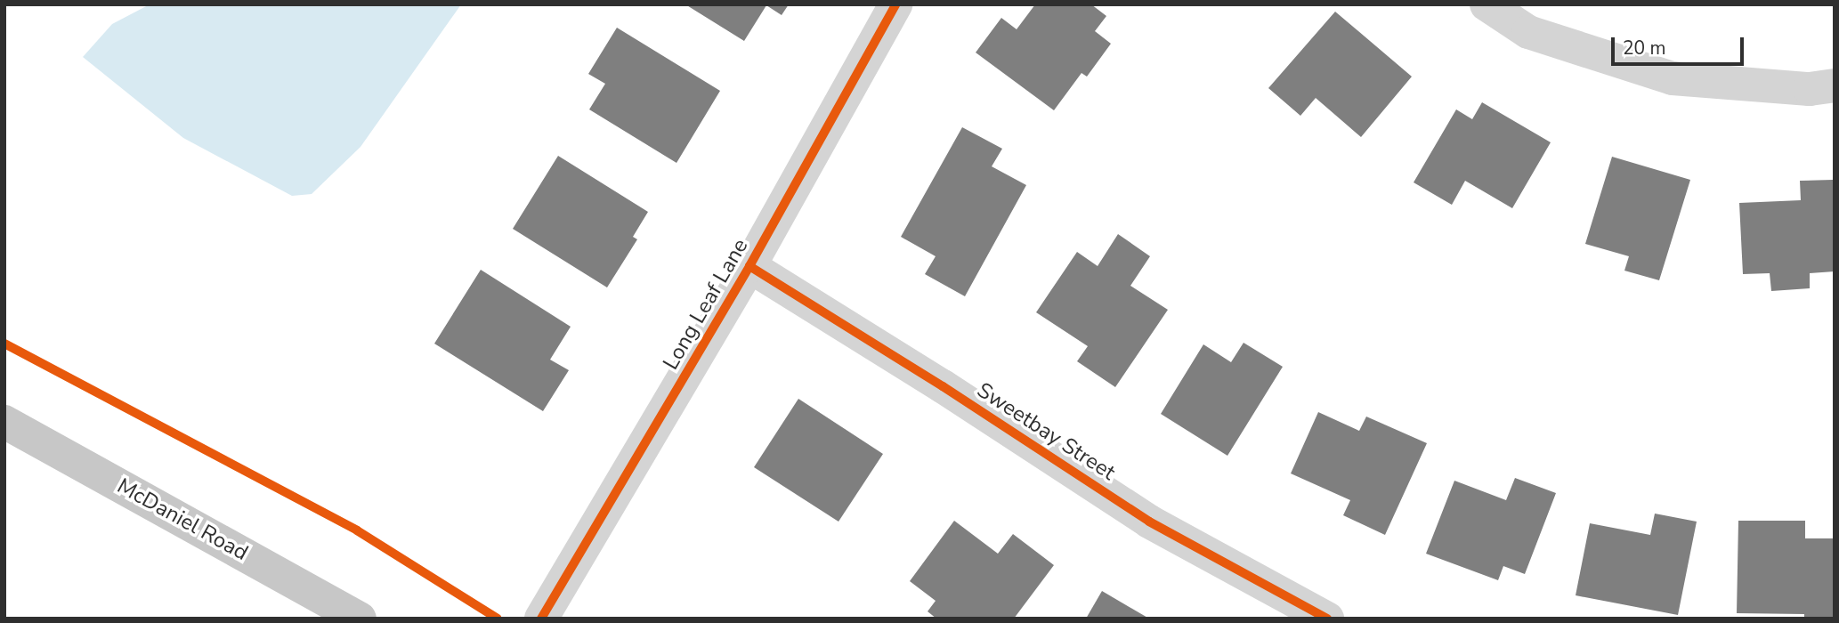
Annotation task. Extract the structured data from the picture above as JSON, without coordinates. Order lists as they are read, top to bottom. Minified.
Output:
{"streets":{"main road":["McDaniel Road"],"street":["Long Leaf Lane","Sweetbay Street"]},"crossings":[["Long Leaf Lane","Sweetbay Street"]],"scale_bar":"20 m"}
